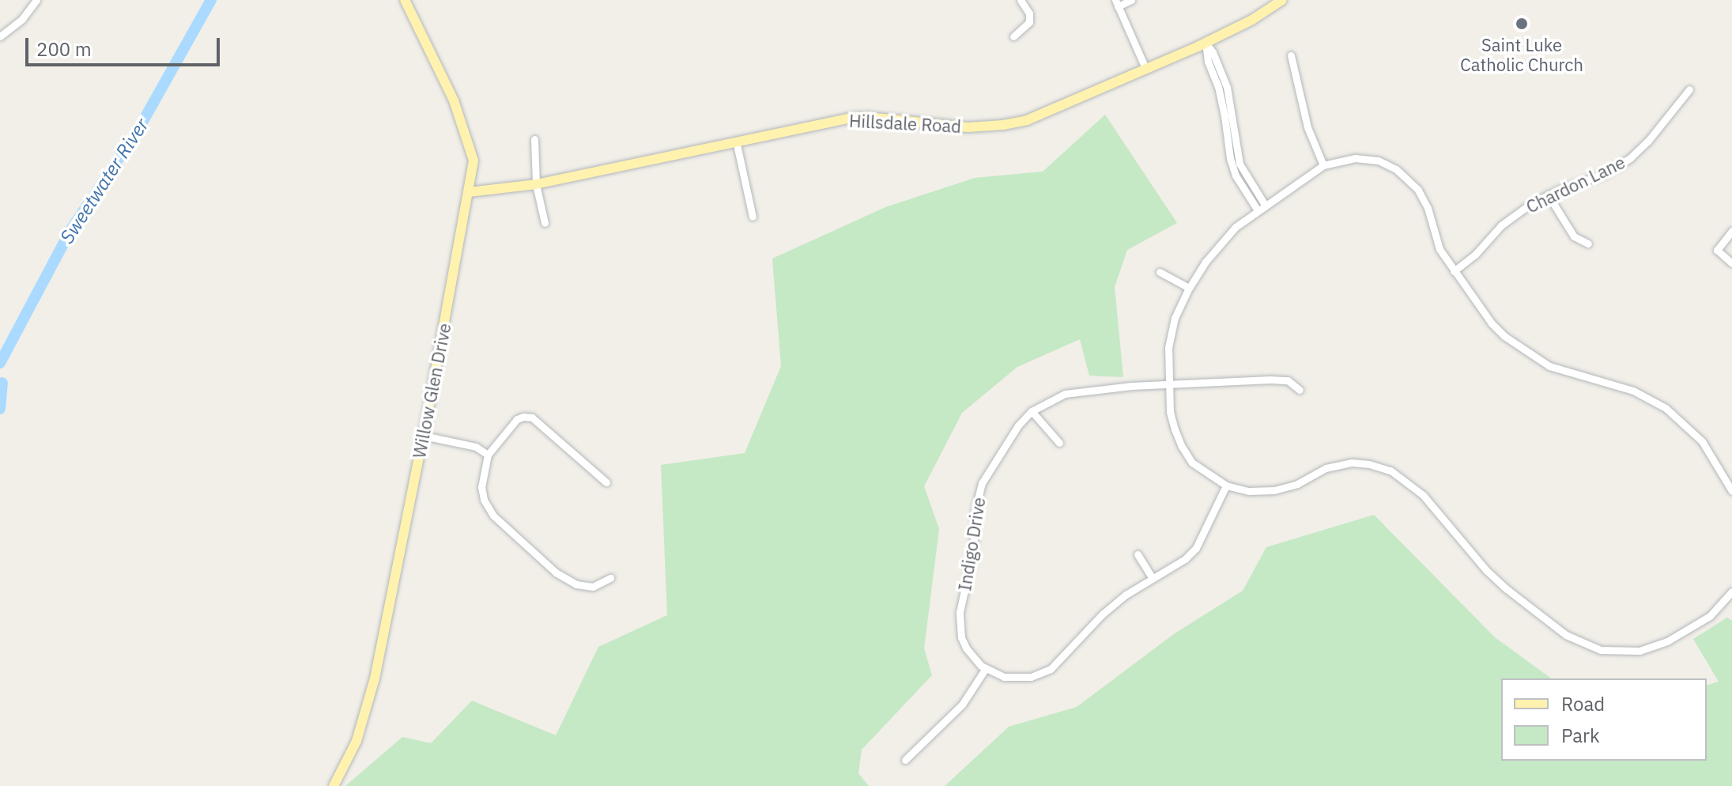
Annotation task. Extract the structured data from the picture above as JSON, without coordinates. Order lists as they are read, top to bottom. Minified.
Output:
{"streets":{"main road":["Hillsdale Road","Willow Glen Drive"],"street":["Chardon Lane","Indigo Drive"]},"crossings":[["Hillsdale Road","Willow Glen Drive"]],"water":["Sweetwater River"],"places":["Saint Luke Catholic Church"],"legend":["Road","Park"],"scale_bar":"200 m"}
